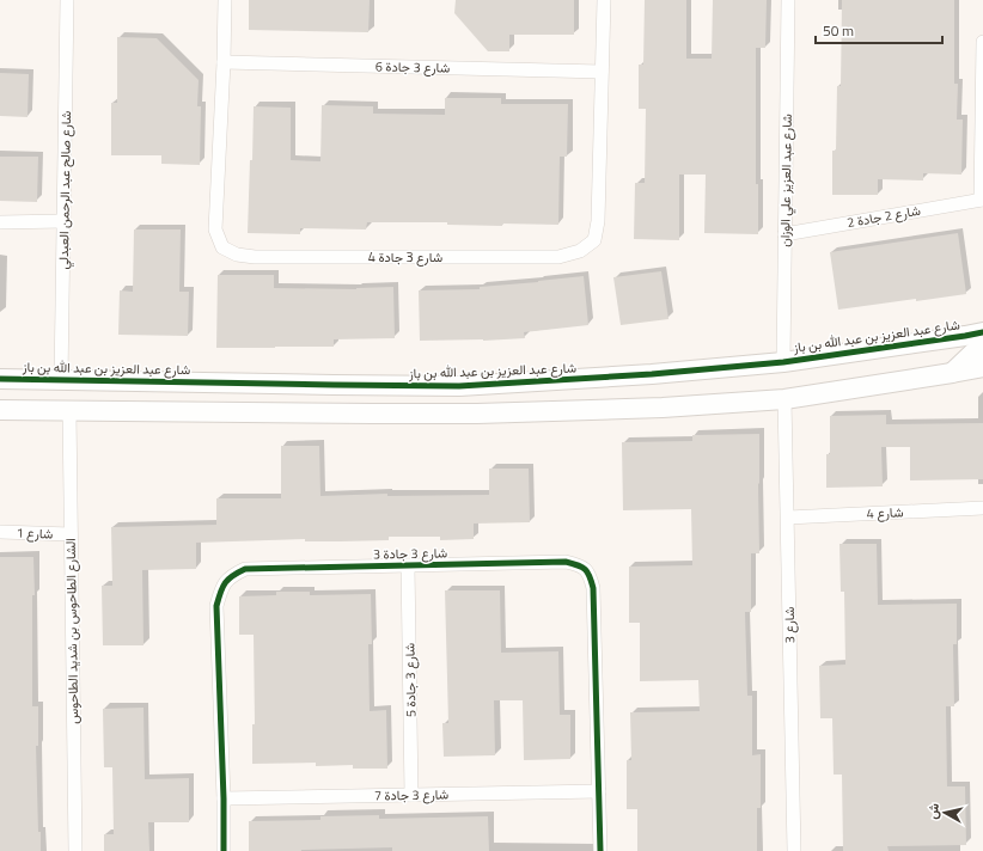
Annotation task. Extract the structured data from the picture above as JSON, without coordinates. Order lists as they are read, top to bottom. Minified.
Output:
{"streets":{"street":["شارع 3 جادة 6","شارع عبد العزيز علي الوزان","شارع صالح عبد الرحمن العبدلي","شارع 2 جادة 2","شارع 3 جادة 4","شارع عبد العزيز بن عبد الله بن باز","شارع 4","شارع 1","شارع 3 جادة 3","شارع 3","الشارع الطاحوس بن شديد الطاحوس","شارع 3 جادة 5","شارع 3 جادة 7"]},"crossings":[["شارع 3 جادة 6","شارع 3 جادة 4"],["شارع عبد العزيز علي الوزان","شارع 2 جادة 2"],["شارع عبد العزيز علي الوزان","شارع عبد العزيز بن عبد الله بن باز"],["شارع صالح عبد الرحمن العبدلي","شارع عبد العزيز بن عبد الله بن باز"],["شارع 4","شارع 3"],["شارع 1","الشارع الطاحوس بن شديد الطاحوس"],["شارع 3 جادة 3","شارع 3 جادة 5"],["شارع 3 جادة 3","شارع 3 جادة 7"],["شارع 3 جادة 5","شارع 3 جادة 7"]],"scale_bar":"50 m","north":"left"}
